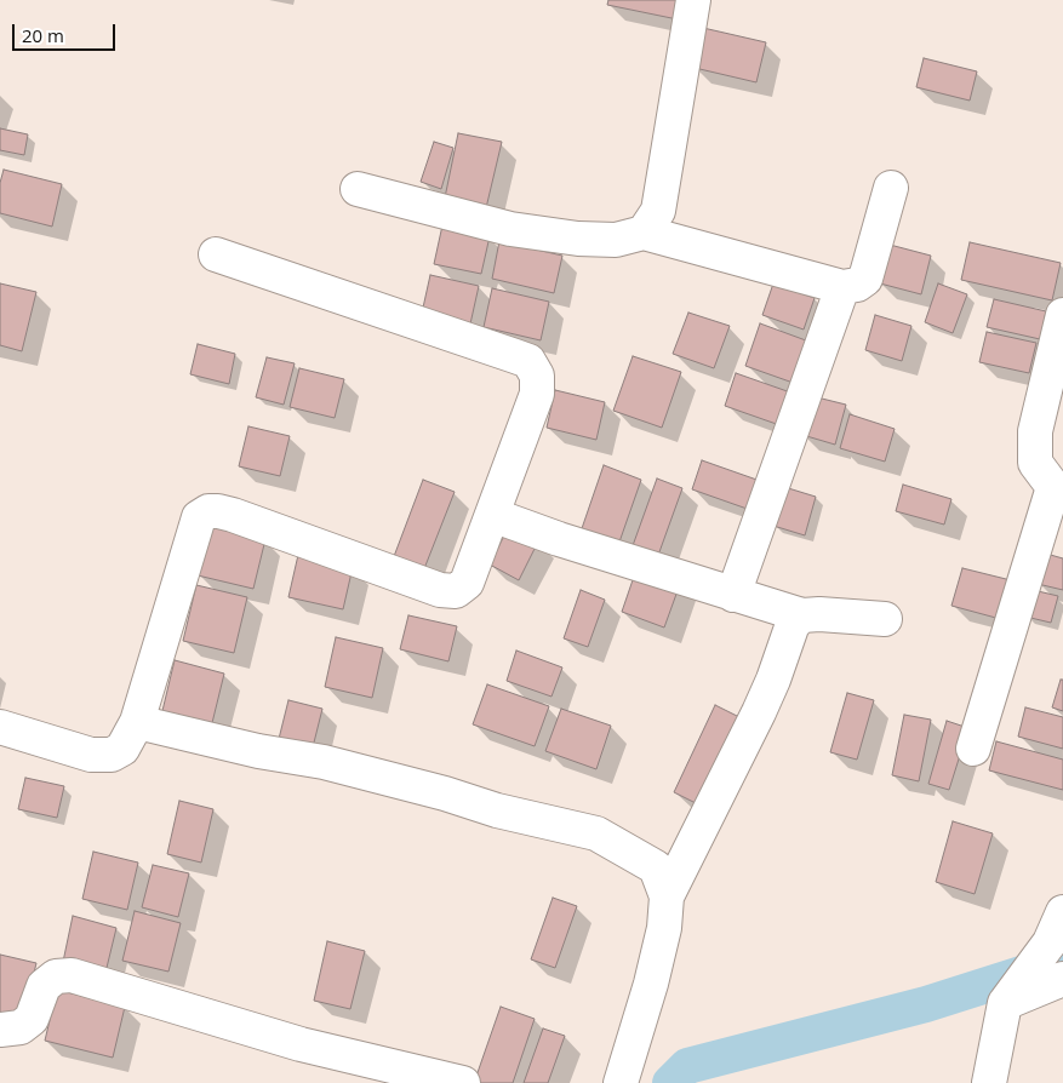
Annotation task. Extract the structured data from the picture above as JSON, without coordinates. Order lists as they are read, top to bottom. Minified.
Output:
{"scale_bar":"20 m"}
